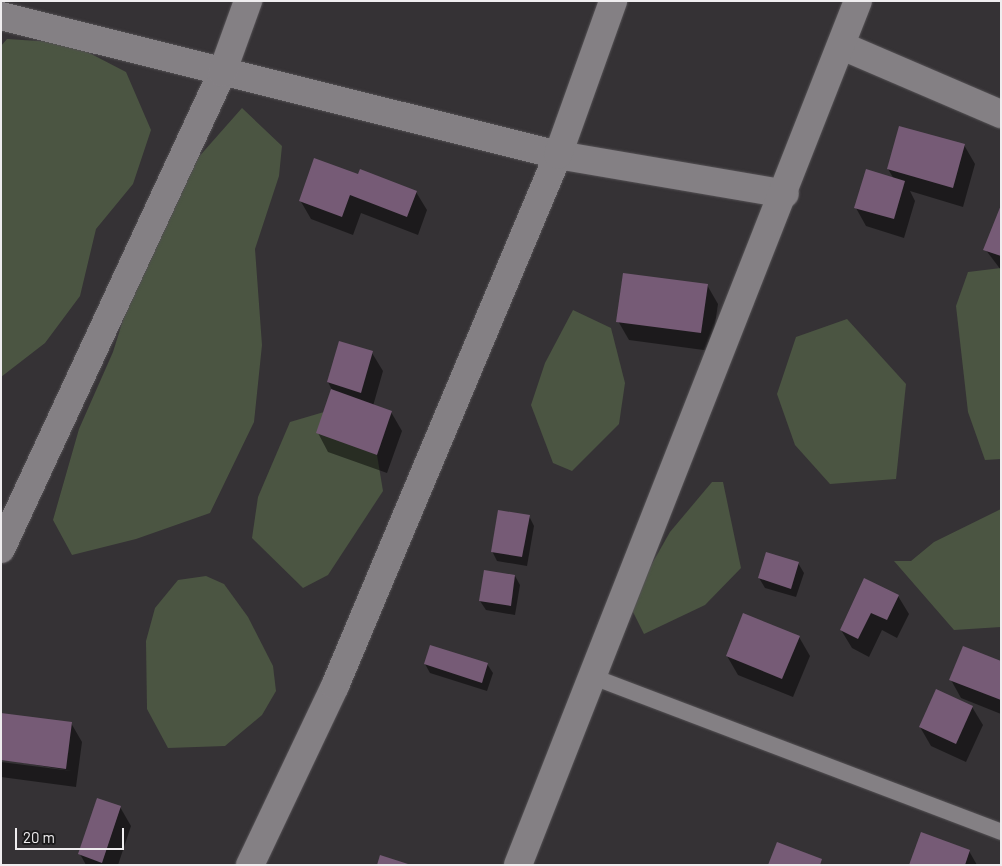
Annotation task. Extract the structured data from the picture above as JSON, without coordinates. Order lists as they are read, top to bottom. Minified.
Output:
{"scale_bar":"20 m"}
